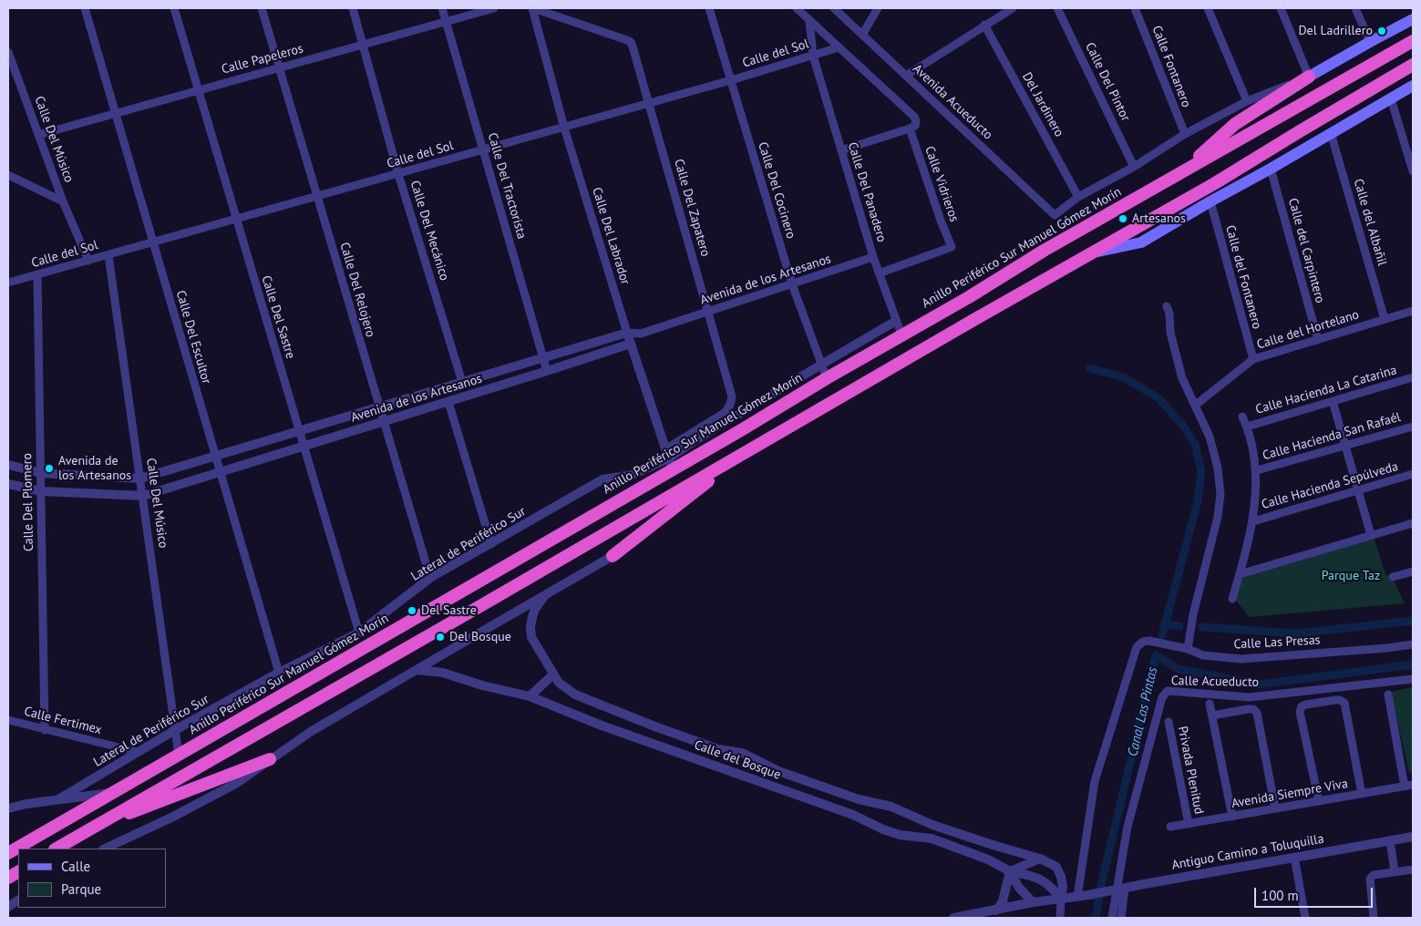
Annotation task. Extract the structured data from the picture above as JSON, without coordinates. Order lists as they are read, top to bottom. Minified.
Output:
{"streets":{"highway":["Anillo Periférico Sur Manuel Gómez Morín"],"street":["Calle del Sol","Calle Papeleros","Calle Fontanero","Calle Del Pintor","Avenida Acueducto","Del Jardinero","Calle Del Músico","Calle Vidrieros","Calle Del Tractorista","Calle Del Cocinero","Calle Del Panadero","Calle Del Zapatero","Calle del Albañil","Calle Del Mecánico","Calle Del Labrador","Calle del Carpintero","Calle del Fontanero","Avenida de los Artesanos","Calle Del Relojero","Calle Del Sastre","Calle del Hortelano","Calle Del Escultor","Calle Hacienda La Catarina","Calle Hacienda San Rafaél","Calle Hacienda Sepúlveda","Calle Del Plomero","Lateral de Periférico Sur","Calle Las Presas","Calle Acueducto","Calle Fertimex","Calle del Bosque","Privada Plenitud","Avenida Siempre Viva","Antiguo Camino a Toluquilla"]},"crossings":[["Calle del Sol","Calle Del Músico"],["Calle del Sol","Calle Del Tractorista"],["Calle del Sol","Calle Del Cocinero"],["Calle del Sol","Calle Del Panadero"],["Calle del Sol","Calle Del Zapatero"],["Calle del Sol","Calle Del Mecánico"],["Calle del Sol","Calle Del Labrador"],["Calle del Sol","Calle Del Relojero"],["Calle del Sol","Calle Del Sastre"],["Calle del Sol","Calle Del Escultor"],["Calle del Sol","Calle Del Plomero"],["Calle Papeleros","Calle Del Músico"],["Calle Papeleros","Calle Del Tractorista"],["Calle Papeleros","Calle Del Mecánico"],["Calle Papeleros","Calle Del Relojero"],["Calle Papeleros","Calle Del Sastre"],["Calle Papeleros","Calle Del Escultor"],["Avenida Acueducto","Del Jardinero"],["Calle Del Músico","Anillo Periférico Sur Manuel Gómez Morín"],["Calle Del Músico","Avenida de los Artesanos"],["Calle Del Músico","Lateral de Periférico Sur"],["Calle Vidrieros","Calle Del Panadero"],["Calle Del Tractorista","Avenida de los Artesanos"],["Calle Del Cocinero","Anillo Periférico Sur Manuel Gómez Morín"],["Calle Del Cocinero","Avenida de los Artesanos"],["Calle Del Cocinero","Lateral de Periférico Sur"],["Calle Del Panadero","Anillo Periférico Sur Manuel Gómez Morín"],["Calle Del Panadero","Avenida de los Artesanos"],["Calle Del Panadero","Lateral de Periférico Sur"],["Calle Del Zapatero","Calle Del Labrador"],["Calle Del Zapatero","Anillo Periférico Sur Manuel Gómez Morín"],["Calle Del Zapatero","Avenida de los Artesanos"],["Calle Del Zapatero","Lateral de Periférico Sur"],["Calle del Albañil","Calle del Hortelano"],["Calle Del Mecánico","Avenida de los Artesanos"],["Calle Del Labrador","Anillo Periférico Sur Manuel Gómez Morín"],["Calle Del Labrador","Avenida de los Artesanos"],["Calle Del Labrador","Lateral de Periférico Sur"],["Anillo Periférico Sur Manuel Gómez Morín","Lateral de Periférico Sur"],["Calle del Carpintero","Calle del Hortelano"],["Calle del Fontanero","Calle del Hortelano"],["Avenida de los Artesanos","Calle Del Relojero"],["Avenida de los Artesanos","Calle Del Sastre"],["Avenida de los Artesanos","Calle Del Escultor"],["Avenida de los Artesanos","Calle Del Plomero"],["Calle Del Relojero","Lateral de Periférico Sur"],["Calle Del Sastre","Lateral de Periférico Sur"],["Calle Del Escultor","Lateral de Periférico Sur"],["Calle Del Plomero","Calle Fertimex"],["Lateral de Periférico Sur","Calle Fertimex"],["Calle Las Presas","Antiguo Camino a Toluquilla"],["Calle Acueducto","Antiguo Camino a Toluquilla"],["Calle del Bosque","Antiguo Camino a Toluquilla"],["Privada Plenitud","Avenida Siempre Viva"]],"water":["Canal Las Pintas"],"parks":["Parque Taz"],"places":["Del Ladrillero","Artesanos","Avenida de los Artesanos","Del Sastre","Del Bosque"],"legend":["Calle","Parque"],"scale_bar":"100 m"}
